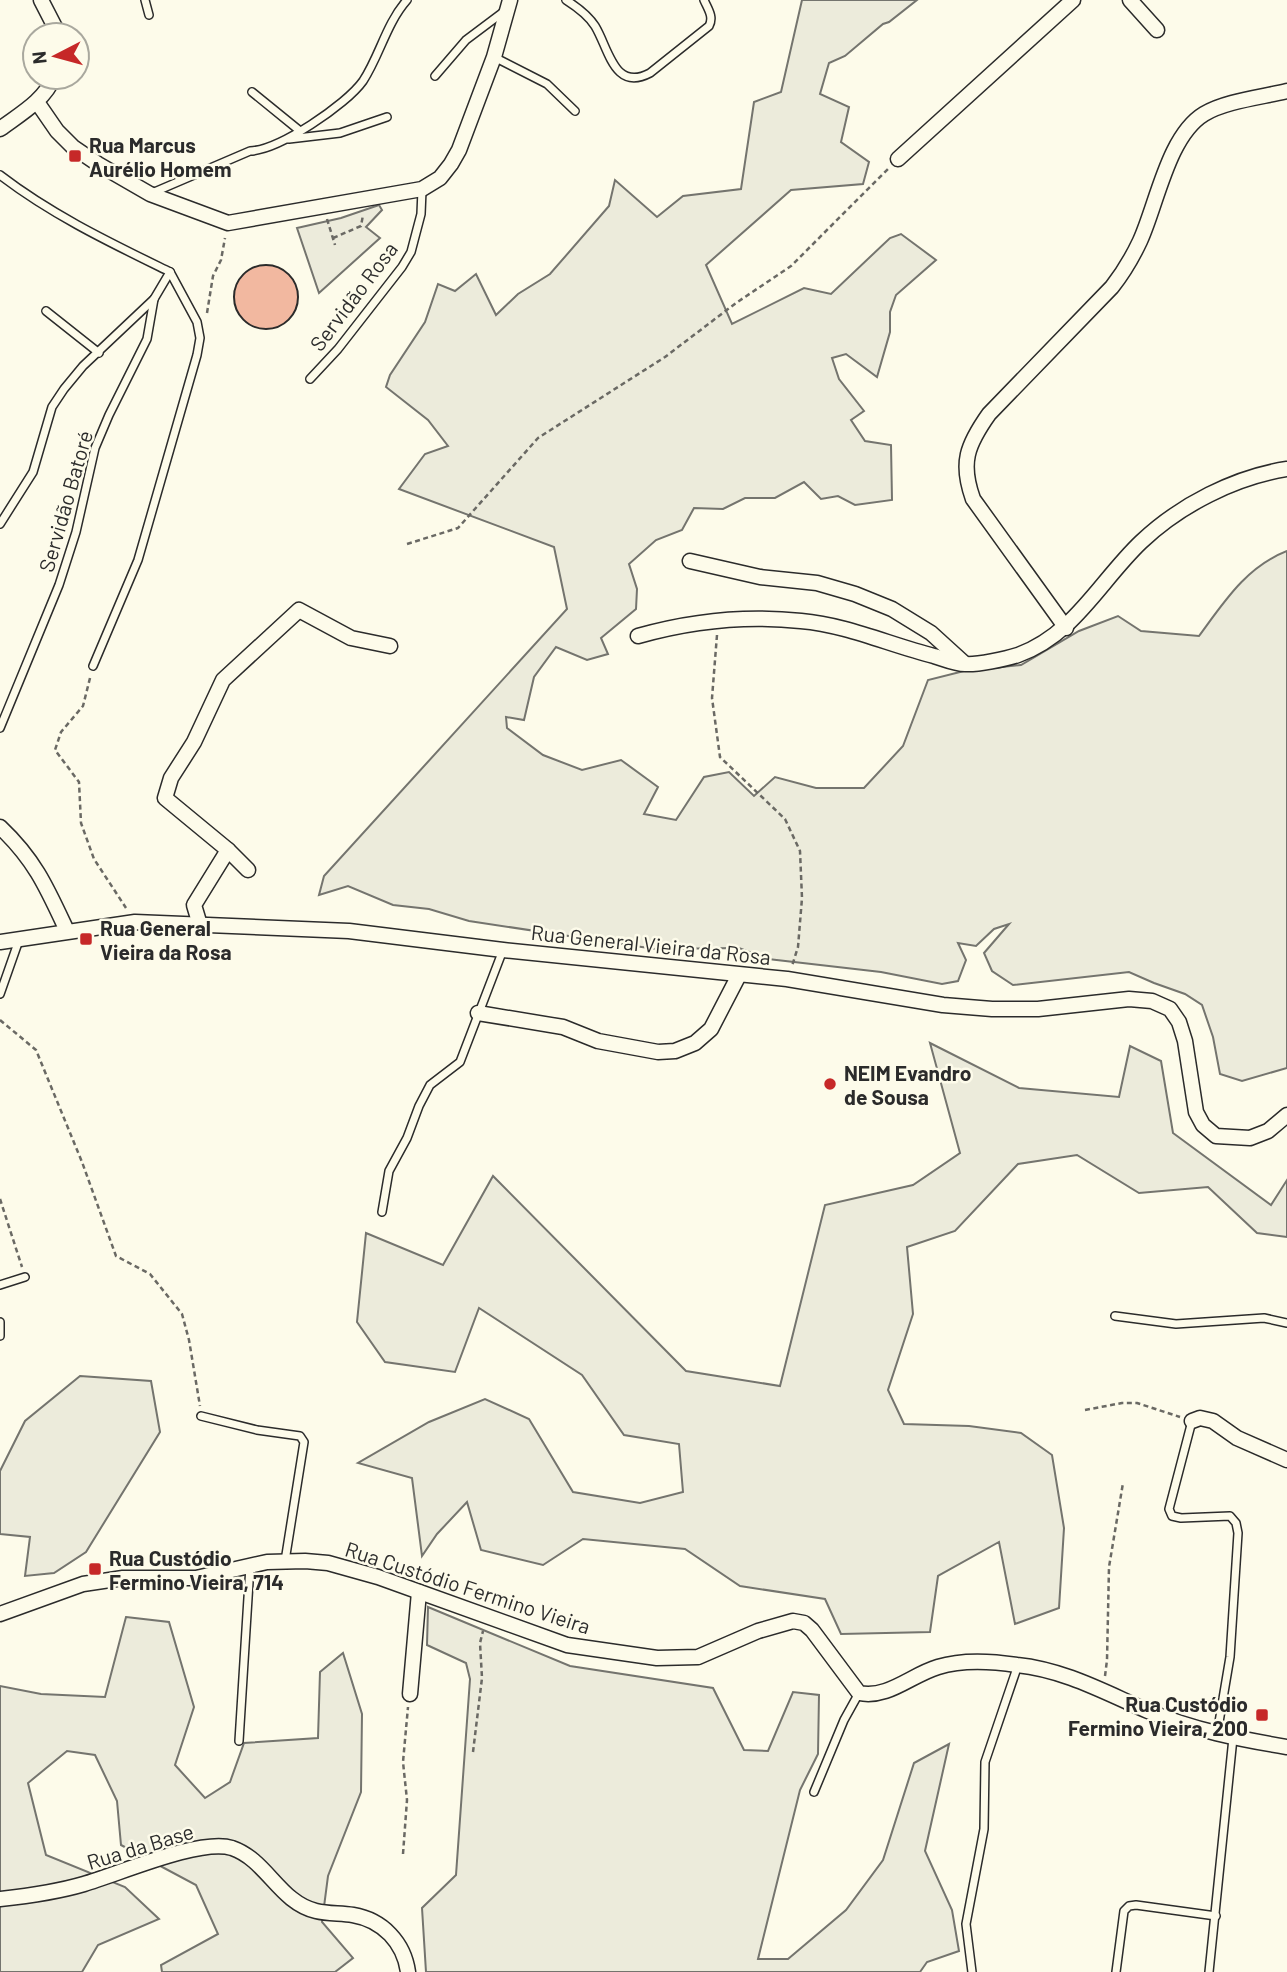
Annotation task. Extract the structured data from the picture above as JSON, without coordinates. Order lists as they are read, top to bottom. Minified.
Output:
{"streets":{"street":["Rua General Vieira da Rosa","Rua Custódio Fermino Vieira","Rua da Base"],"lane":["Servidão Rosa","Servidão Batoré"]},"places":{"transit":["Rua Marcus Aurélio Homem","Rua General Vieira da Rosa","Rua Custódio Fermino Vieira, 714","Rua Custódio Fermino Vieira, 200"],"other":["NEIM Evandro de Sousa"]},"north":"left"}
